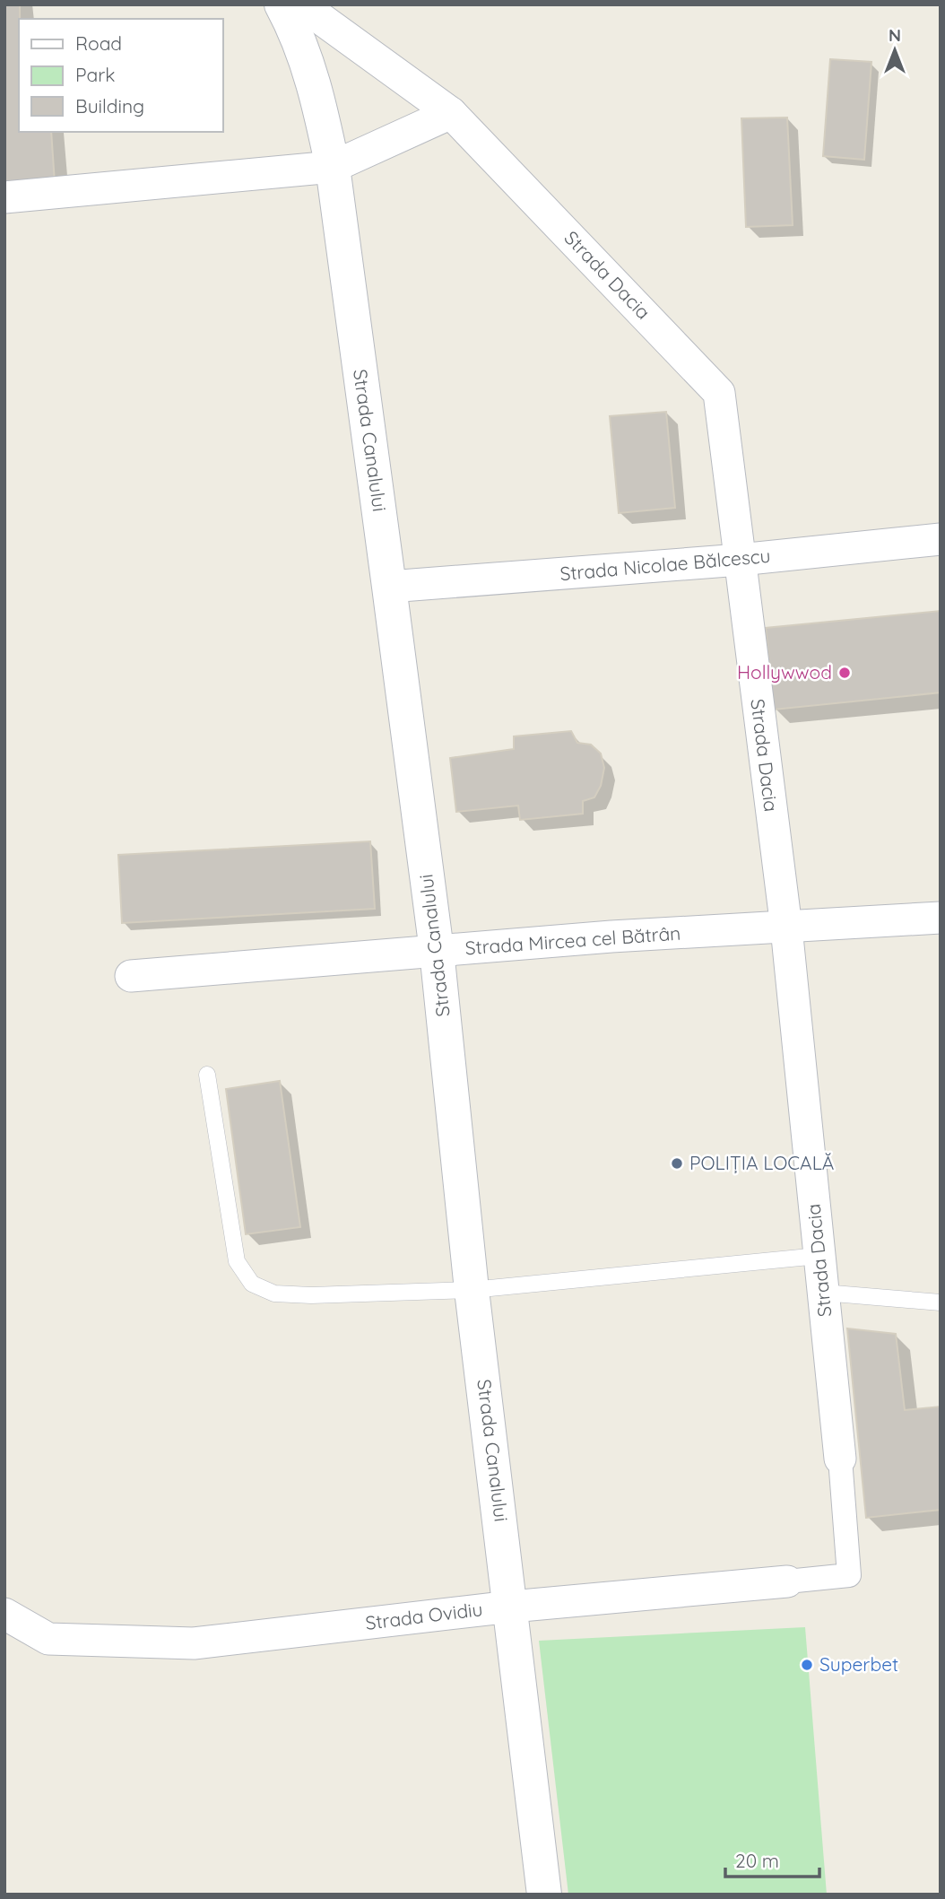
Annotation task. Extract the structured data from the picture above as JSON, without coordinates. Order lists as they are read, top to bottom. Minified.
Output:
{"streets":{"street":["Strada Dacia","Strada Canalului","Strada Nicolae Bălcescu","Strada Mircea cel Bătrân","Strada Ovidiu"]},"crossings":[["Strada Dacia","Strada Nicolae Bălcescu"],["Strada Dacia","Strada Mircea cel Bătrân"],["Strada Dacia","Strada Ovidiu"],["Strada Canalului","Strada Nicolae Bălcescu"],["Strada Canalului","Strada Mircea cel Bătrân"],["Strada Canalului","Strada Ovidiu"]],"places":["Hollywwod","POLIȚIA LOCALĂ","Superbet"],"legend":["Road","Park","Building"],"scale_bar":"20 m","north":"top"}
